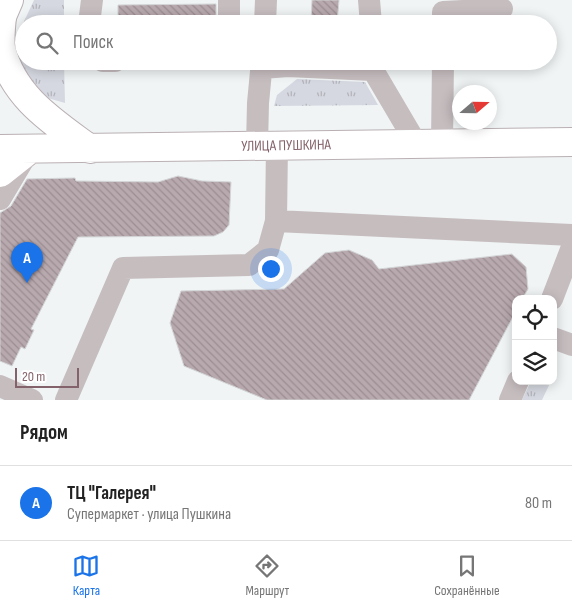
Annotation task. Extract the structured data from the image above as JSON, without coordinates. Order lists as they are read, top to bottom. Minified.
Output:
{"streets":{"main road":["УЛИЦА ПУШКИНА"]},"scale_bar":"20 m","north":"right","page":{"search":"Поиск","pins":"A","scale":"20 m","heading":"Рядом","list":[{"mark":"A","name":"ТЦ \"Галерея\"","note":"Супермаркет · улица Пушкина","value":"80 m"}],"nav":["Карта","Маршрут","Сохранённые"]}}
